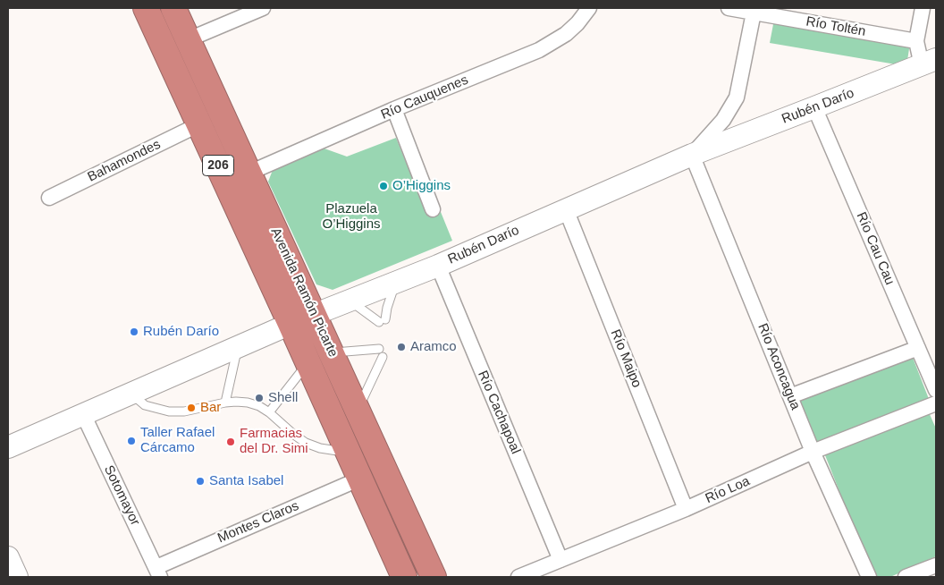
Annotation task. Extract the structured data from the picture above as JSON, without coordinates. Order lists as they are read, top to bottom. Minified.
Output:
{"streets":{"highway":["206","Avenida Ramón Picarte"],"street":["Río Toltén","Río Cauquenes","Rubén Darío","Bahamondes","Río Cau Cau","Río Maipo","Río Aconcagua","Río Cachapoal","Río Loa","Sotomayor","Montes Claros"]},"crossings":[["Río Cauquenes","Avenida Ramón Picarte"],["Rubén Darío","Río Cau Cau"],["Rubén Darío","Avenida Ramón Picarte"],["Rubén Darío","Río Maipo"],["Rubén Darío","Río Aconcagua"],["Rubén Darío","Río Cachapoal"],["Rubén Darío","Sotomayor"],["Bahamondes","Avenida Ramón Picarte"],["Avenida Ramón Picarte","Montes Claros"],["Río Maipo","Río Loa"],["Río Aconcagua","Río Loa"],["Río Cachapoal","Río Loa"],["Sotomayor","Montes Claros"]],"parks":["Plazuela O’Higgins"],"places":["O’Higgins","Rubén Darío","Aramco","Shell","Bar","Taller Rafael Cárcamo","Farmacias del Dr. Simi","Santa Isabel"]}
